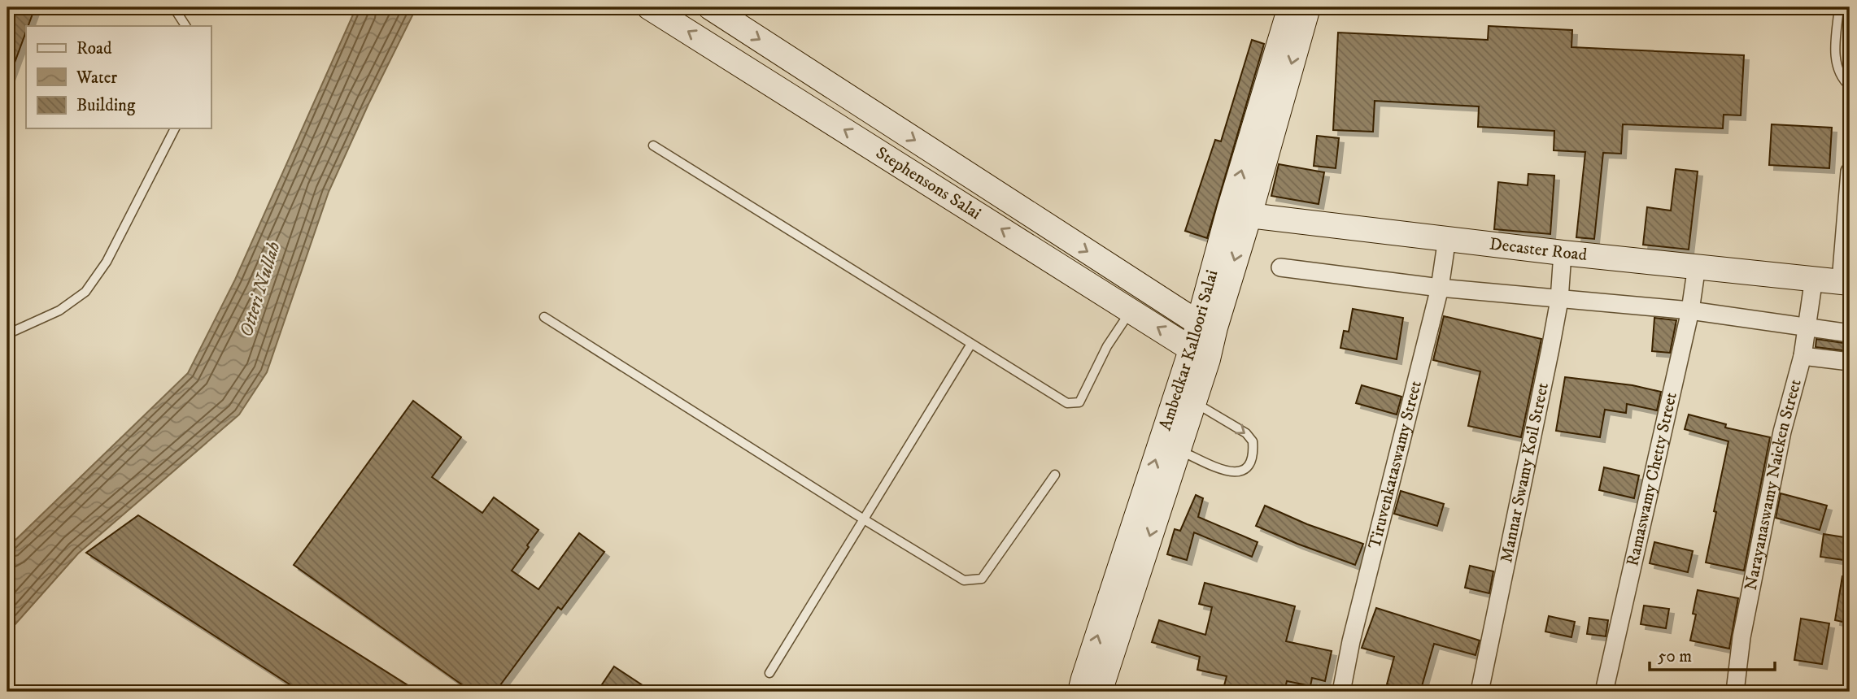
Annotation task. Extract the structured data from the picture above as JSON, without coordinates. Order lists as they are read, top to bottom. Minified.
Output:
{"streets":{"main road":["Stephensons Salai","Decaster Road","Ambedkar Kalloori Salai"],"street":["Tiruvenkataswamy Street","Mannar Swamy Koil Street","Ramaswamy Chetty Street","Narayanaswamy Naicken Street"]},"crossings":[["Stephensons Salai","Ambedkar Kalloori Salai"],["Decaster Road","Ambedkar Kalloori Salai"],["Decaster Road","Tiruvenkataswamy Street"],["Decaster Road","Mannar Swamy Koil Street"],["Decaster Road","Ramaswamy Chetty Street"],["Decaster Road","Narayanaswamy Naicken Street"]],"water":["Otteri Nullah"],"legend":["Road","Water","Building"],"scale_bar":"50 m"}
